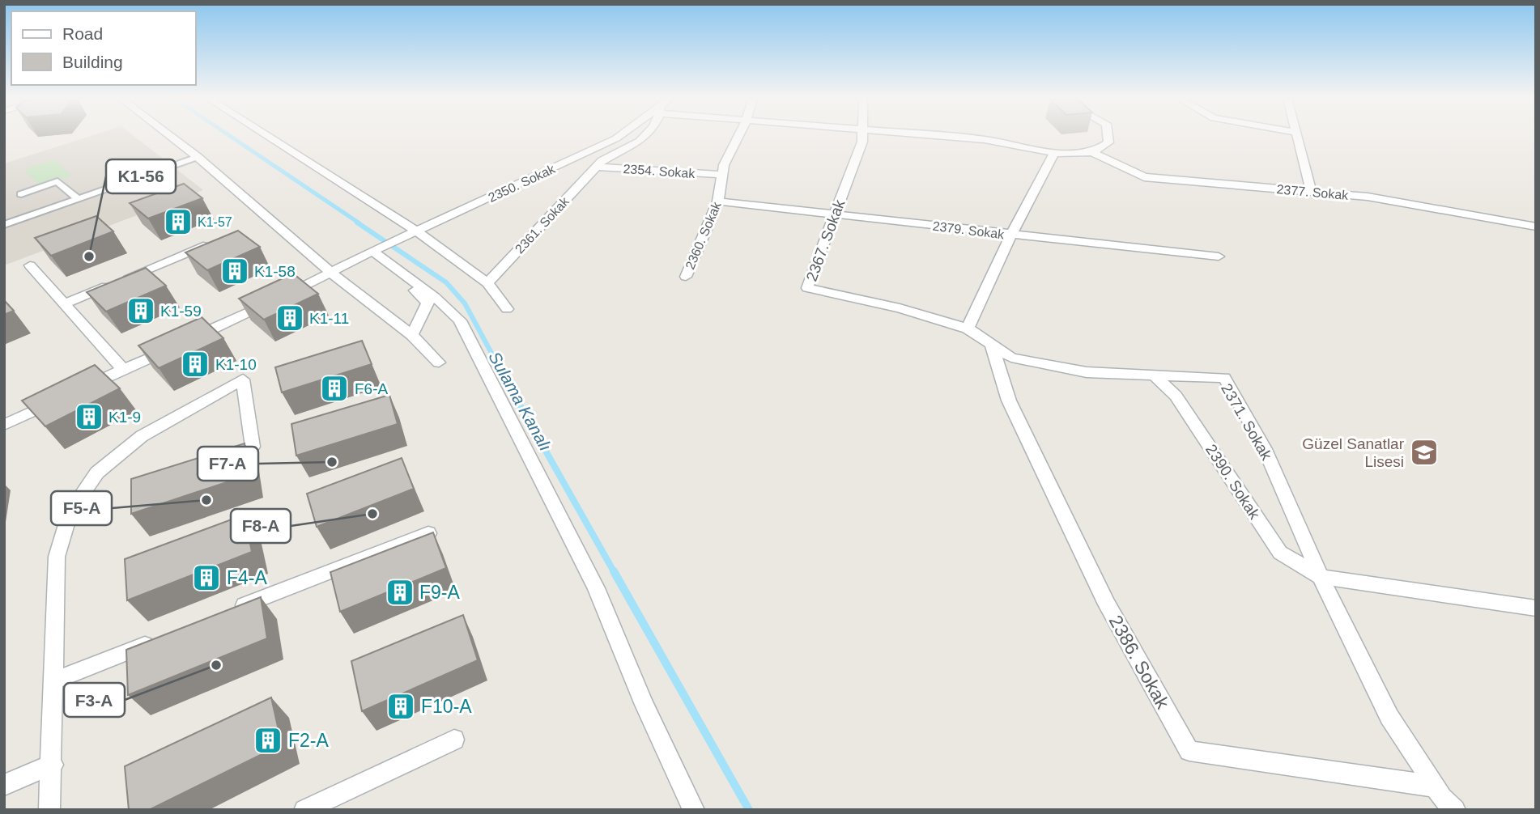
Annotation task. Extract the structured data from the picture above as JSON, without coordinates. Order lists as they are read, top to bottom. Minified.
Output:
{"streets":{"street":["2354. Sokak","2350. Sokak","2377. Sokak","2361. Sokak","2379. Sokak","2360. Sokak","2367. Sokak","2371. Sokak","2390. Sokak","2386. Sokak"]},"crossings":[["2354. Sokak","2361. Sokak"],["2354. Sokak","2360. Sokak"],["2379. Sokak","2360. Sokak"],["2379. Sokak","2367. Sokak"],["2367. Sokak","2371. Sokak"],["2371. Sokak","2390. Sokak"],["2371. Sokak","2386. Sokak"]],"water":["Sulama Kanalı"],"places":{"building":["K1-57","K1-58","K1-59","K1-11","K1-10","F6-A","K1-9","F4-A","F9-A","F10-A","F2-A"],"other":["K1-56","F7-A","F5-A","F8-A","F3-A"],"school or university":["Güzel Sanatlar Lisesi"]},"legend":["Road","Building"]}
